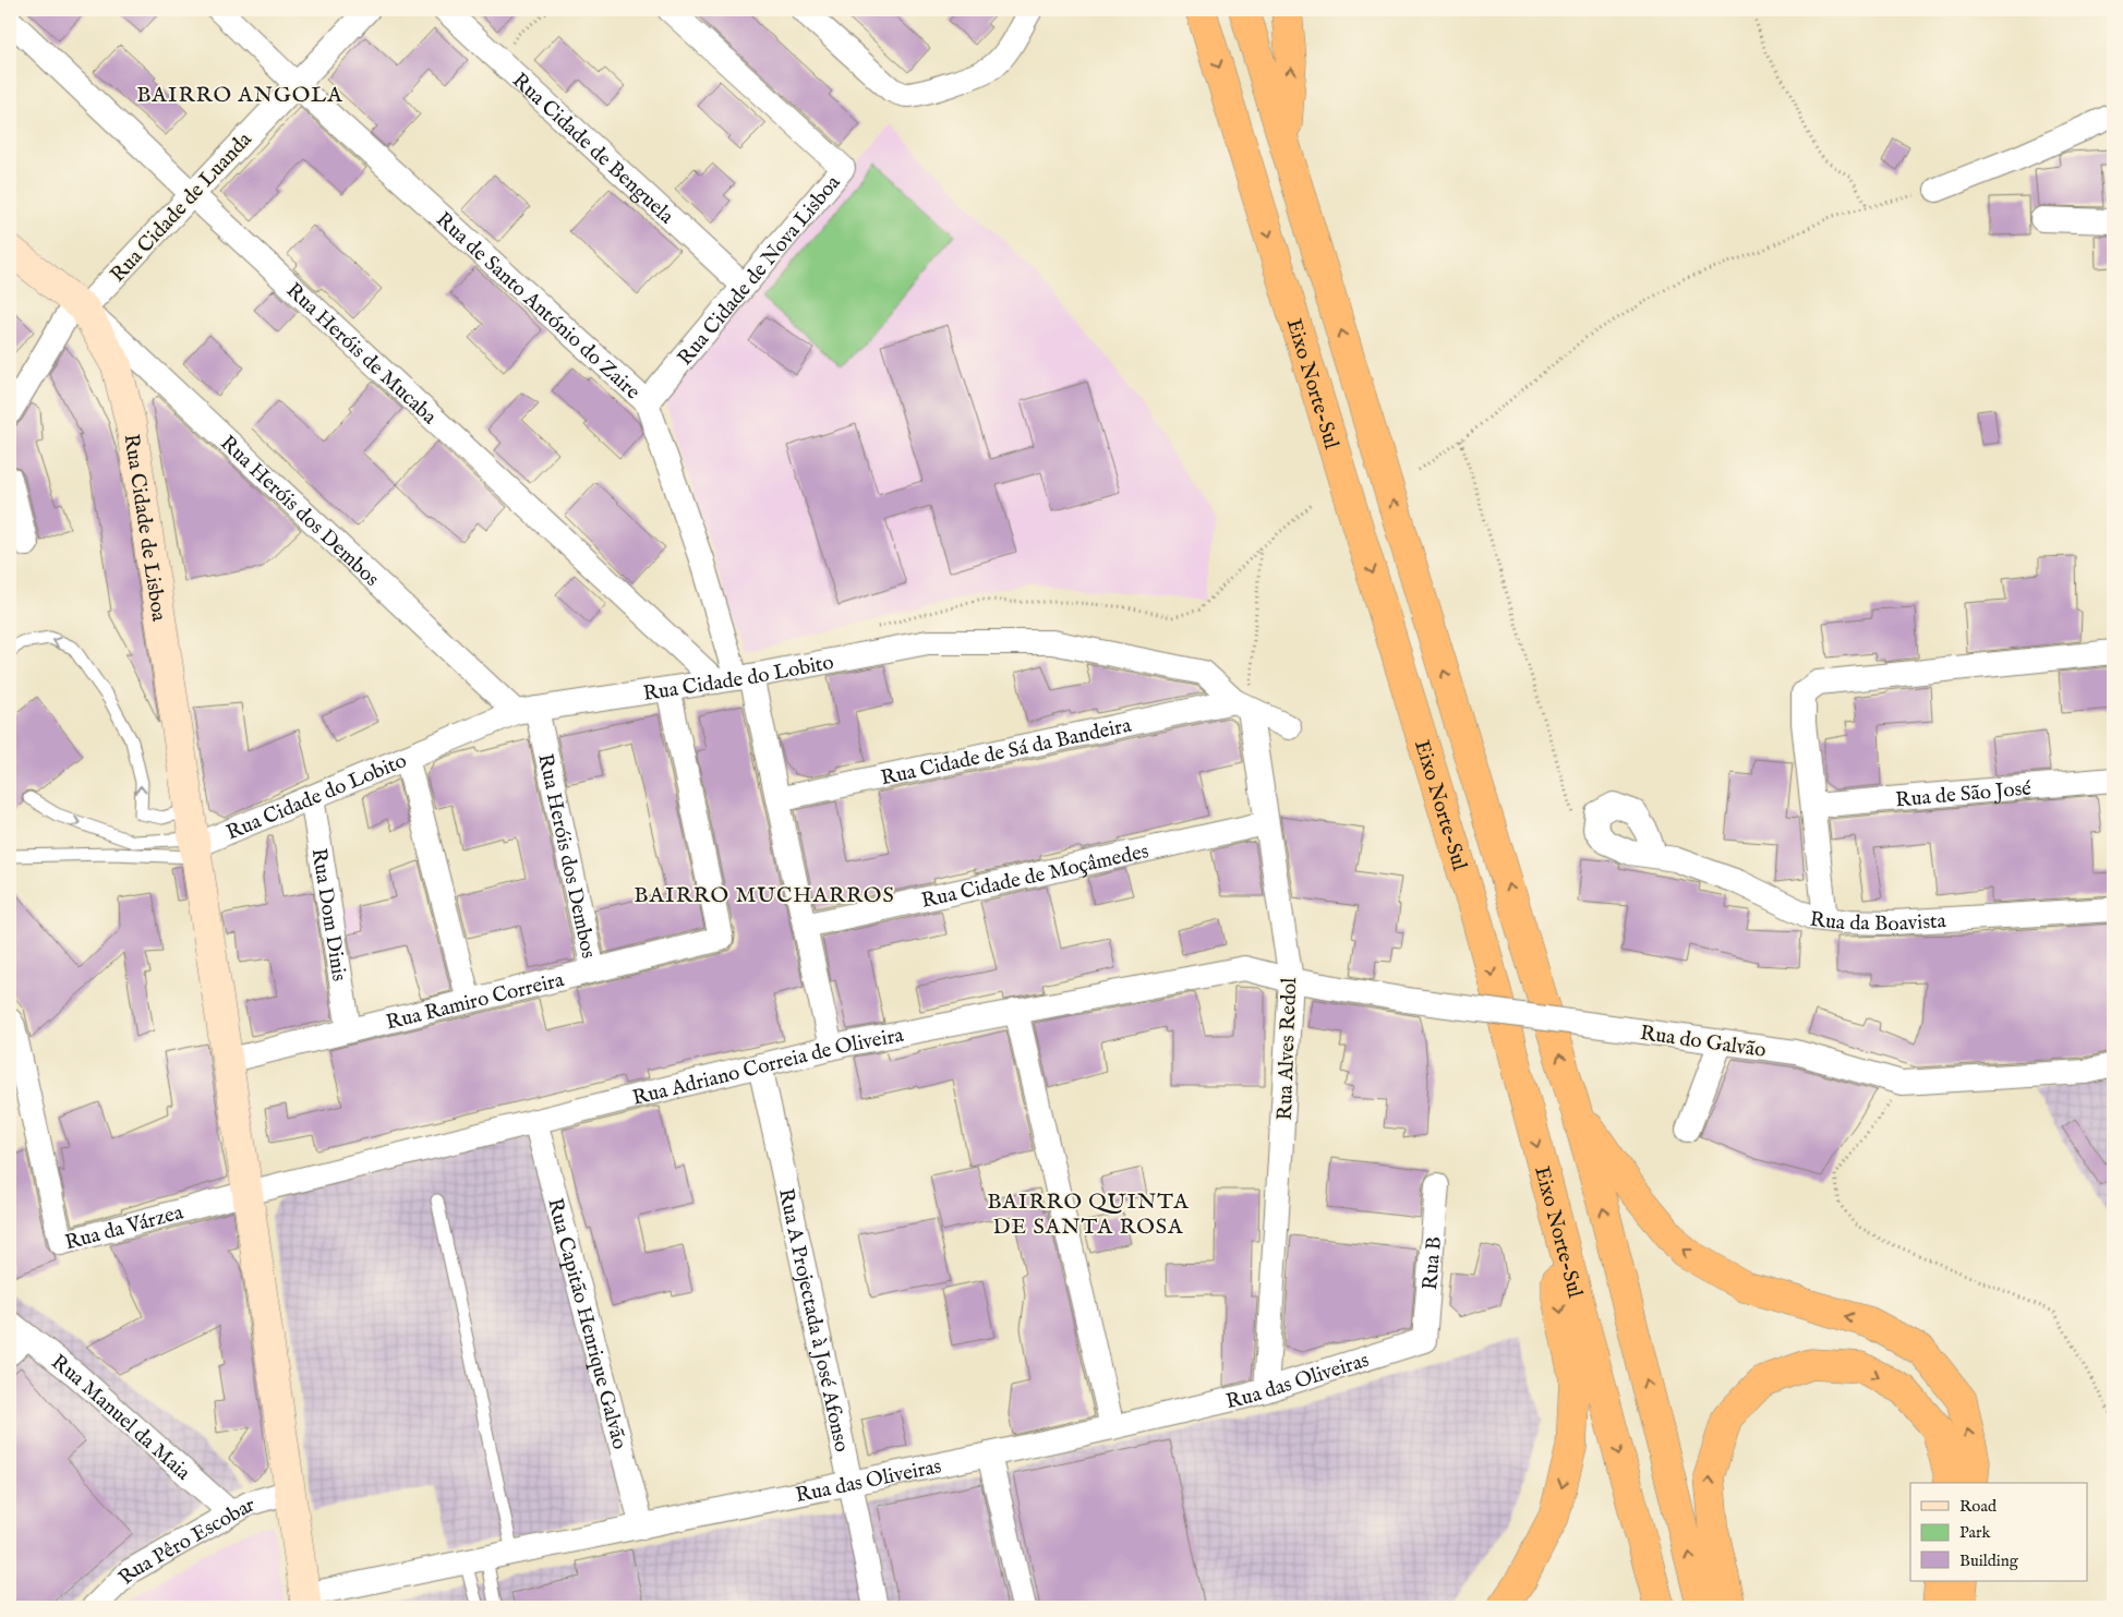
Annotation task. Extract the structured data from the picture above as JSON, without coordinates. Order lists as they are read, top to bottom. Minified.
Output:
{"streets":{"highway":["Eixo Norte-Sul"],"street":["Rua Cidade de Benguela","Rua Cidade de Luanda","Rua Cidade de Nova Lisboa","Rua de Santo António do Zaire","Rua Heróis de Mucaba","Rua Heróis dos Dembos","Rua Cidade de Lisboa","Rua Cidade do Lobito","Rua Cidade de Sá da Bandeira","Rua de São José","Rua Cidade de Moçâmedes","Rua Dom Dinis","Rua da Boavista","Rua Ramiro Correira","Rua do Galvão","Rua Alves Redol","Rua Adriano Correia de Oliveira","Rua da Várzea","Rua B","Rua A Projectada à José Afonso","Rua Capitão Henrique Galvão","Rua das Oliveiras","Rua Manuel da Maia","Rua Pêro Escobar"]},"crossings":[["Rua Cidade de Benguela","Rua Cidade de Nova Lisboa"],["Rua Cidade de Luanda","Rua de Santo António do Zaire"],["Rua Cidade de Luanda","Rua Heróis de Mucaba"],["Rua Cidade de Luanda","Rua Heróis dos Dembos"],["Rua Cidade de Luanda","Rua Cidade de Lisboa"],["Rua Cidade de Nova Lisboa","Rua de Santo António do Zaire"],["Rua de Santo António do Zaire","Rua Heróis de Mucaba"],["Rua de Santo António do Zaire","Rua Cidade do Lobito"],["Rua de Santo António do Zaire","Rua Cidade de Sá da Bandeira"],["Rua de Santo António do Zaire","Rua Cidade de Moçâmedes"],["Rua de Santo António do Zaire","Rua Adriano Correia de Oliveira"],["Rua Heróis de Mucaba","Rua Cidade do Lobito"],["Rua Heróis dos Dembos","Rua Cidade de Lisboa"],["Rua Heróis dos Dembos","Rua Cidade do Lobito"],["Rua Heróis dos Dembos","Rua Ramiro Correira"],["Rua Cidade de Lisboa","Rua Cidade do Lobito"],["Rua Cidade de Lisboa","Rua Ramiro Correira"],["Rua Cidade de Lisboa","Rua Adriano Correia de Oliveira"],["Rua Cidade de Lisboa","Rua da Várzea"],["Rua Cidade de Lisboa","Rua das Oliveiras"],["Rua Cidade de Lisboa","Rua Pêro Escobar"],["Rua Cidade do Lobito","Rua Cidade de Sá da Bandeira"],["Rua Cidade do Lobito","Rua Dom Dinis"],["Rua Cidade do Lobito","Rua Ramiro Correira"],["Rua Cidade do Lobito","Rua Alves Redol"],["Rua Cidade de Sá da Bandeira","Rua Alves Redol"],["Rua Cidade de Moçâmedes","Rua Alves Redol"],["Rua Dom Dinis","Rua Ramiro Correira"],["Rua do Galvão","Rua Alves Redol"],["Rua do Galvão","Rua Adriano Correia de Oliveira"],["Rua Alves Redol","Rua Adriano Correia de Oliveira"],["Rua Alves Redol","Rua das Oliveiras"],["Rua Adriano Correia de Oliveira","Rua da Várzea"],["Rua Adriano Correia de Oliveira","Rua A Projectada à José Afonso"],["Rua Adriano Correia de Oliveira","Rua Capitão Henrique Galvão"],["Rua B","Rua das Oliveiras"],["Rua A Projectada à José Afonso","Rua das Oliveiras"],["Rua Capitão Henrique Galvão","Rua das Oliveiras"],["Rua Manuel da Maia","Rua Pêro Escobar"]],"districts":["BAIRRO ANGOLA","BAIRRO MUCHARROS","BAIRRO QUINTA DE SANTA ROSA"],"legend":["Road","Park","Building"]}
